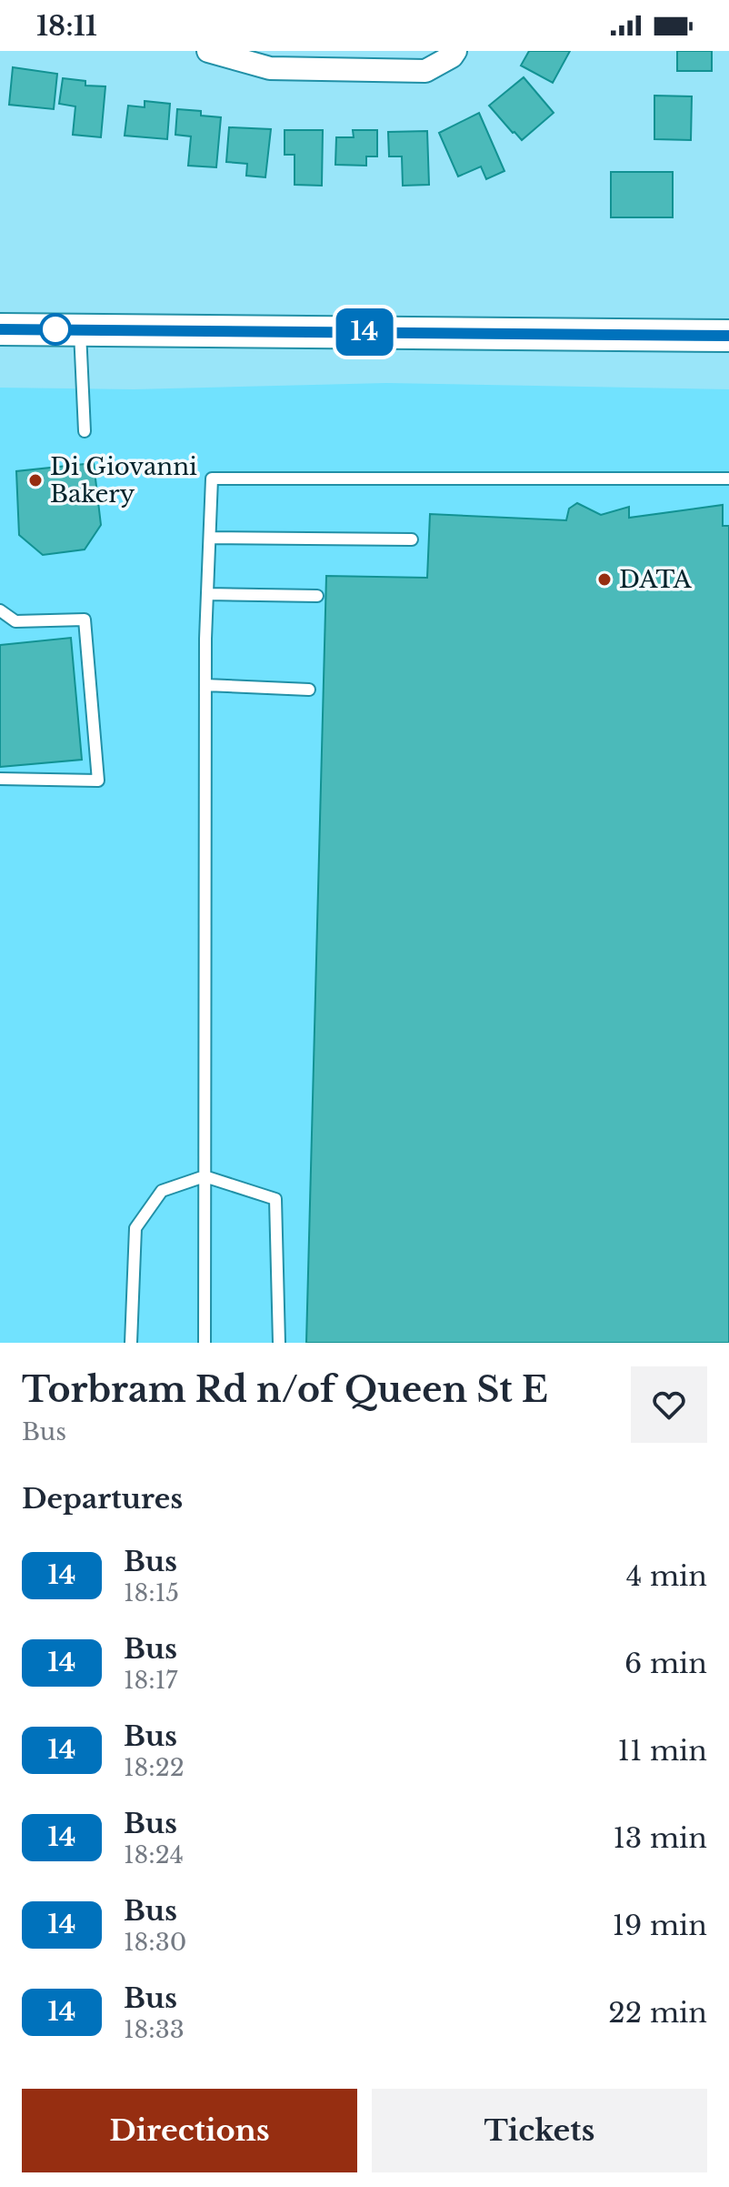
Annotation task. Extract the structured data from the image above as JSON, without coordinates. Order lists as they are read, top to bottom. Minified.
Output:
{"places":["Di Giovanni Bakery","DATA"],"lines":["bus line 14"],"page":{"status":"18:11","on_map":"14","heading":[["Torbram Rd n/of Queen St E","Bus"],"Departures"],"list":[{"mark":"14","name":"Bus","note":"18:15","value":"4 min"},{"mark":"14","name":"Bus","note":"18:17","value":"6 min"},{"mark":"14","name":"Bus","note":"18:22","value":"11 min"},{"mark":"14","name":"Bus","note":"18:24","value":"13 min"},{"mark":"14","name":"Bus","note":"18:30","value":"19 min"},{"mark":"14","name":"Bus","note":"18:33","value":"22 min"}],"buttons":["Directions","Tickets"]}}
